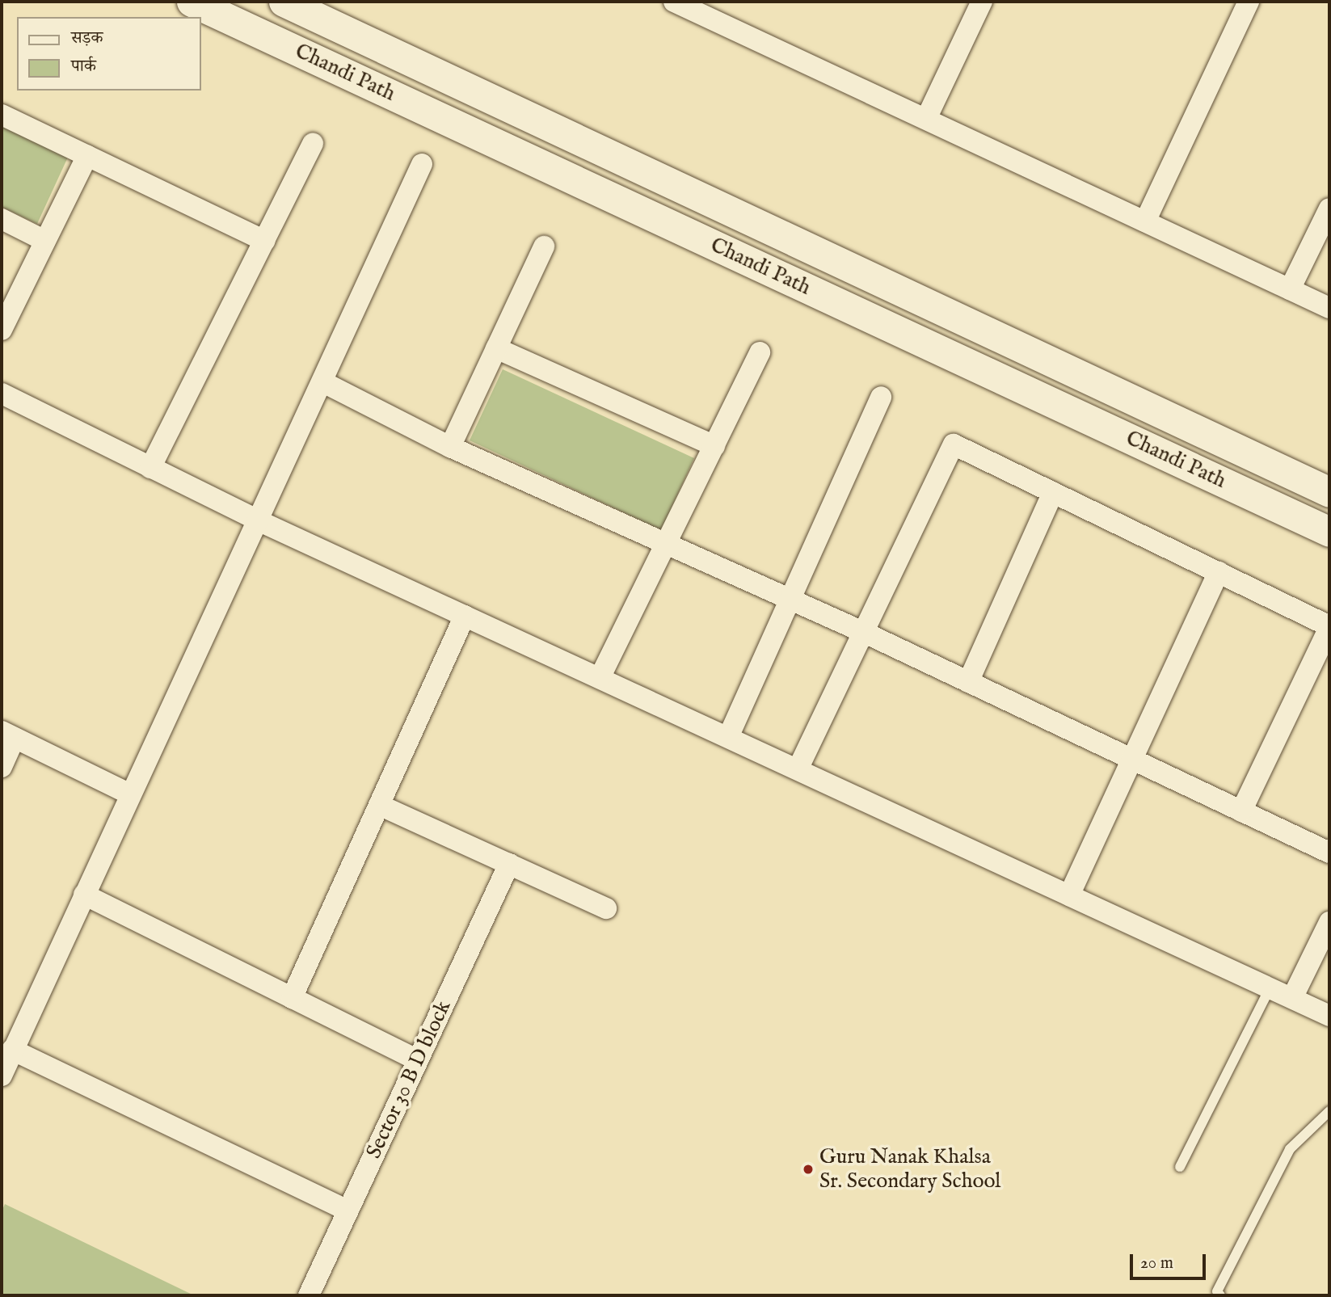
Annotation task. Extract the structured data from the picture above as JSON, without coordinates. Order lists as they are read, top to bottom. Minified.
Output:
{"streets":{"main road":["Chandi Path"],"street":["Sector 30 B D block"]},"places":["Guru Nanak Khalsa Sr. Secondary School"],"legend":["सड़क","पार्क"],"scale_bar":"20 m"}
